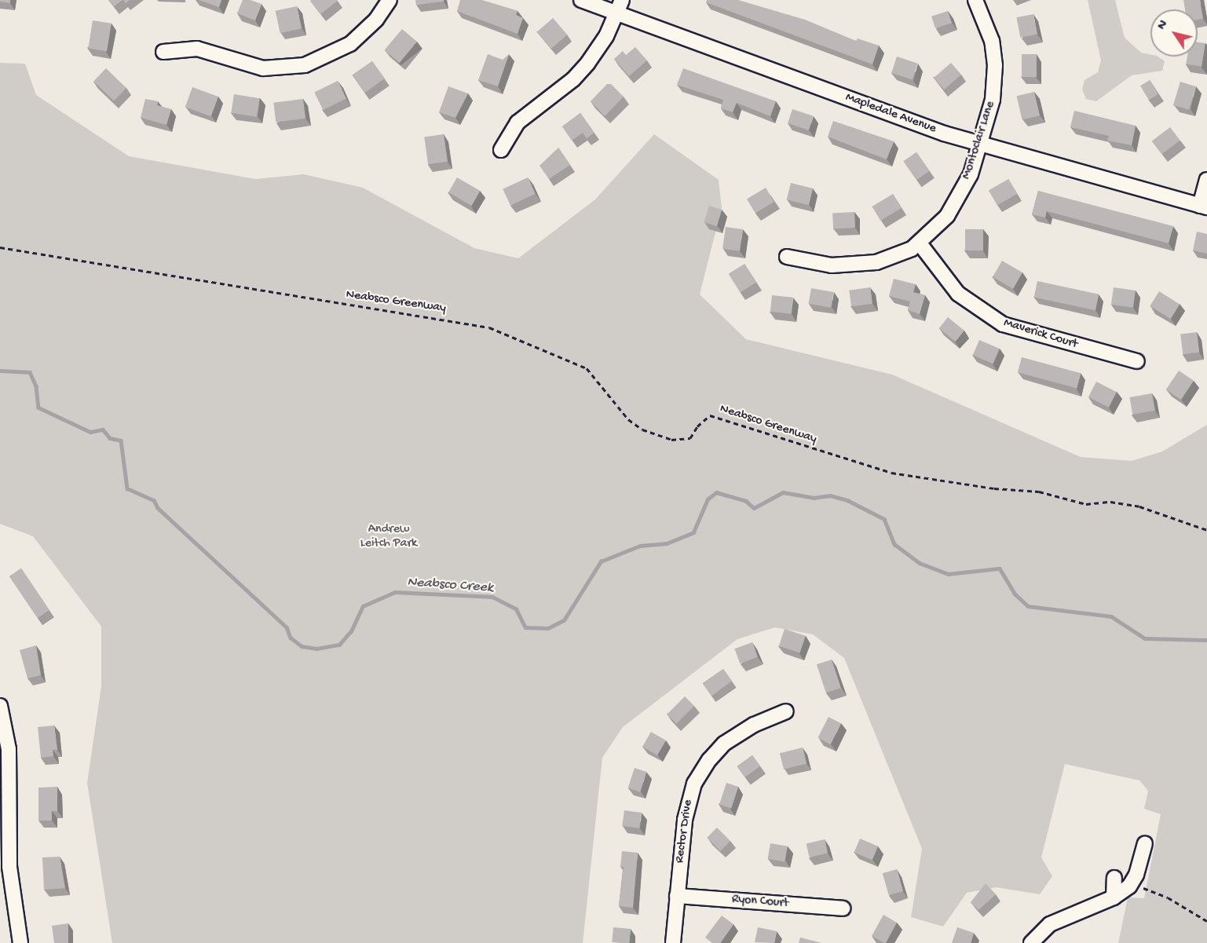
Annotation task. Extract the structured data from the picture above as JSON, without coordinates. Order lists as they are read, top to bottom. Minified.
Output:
{"streets":{"street":["Mapledale Avenue","Montoclair Lane","Maverick Court","Rector Drive","Ryon Court"],"path":["Neabsco Greenway"]},"crossings":[["Mapledale Avenue","Montoclair Lane"],["Montoclair Lane","Maverick Court"],["Rector Drive","Ryon Court"]],"water":["Neabsco Creek"],"parks":["Andrew Leitch Park"],"north":"top left"}
